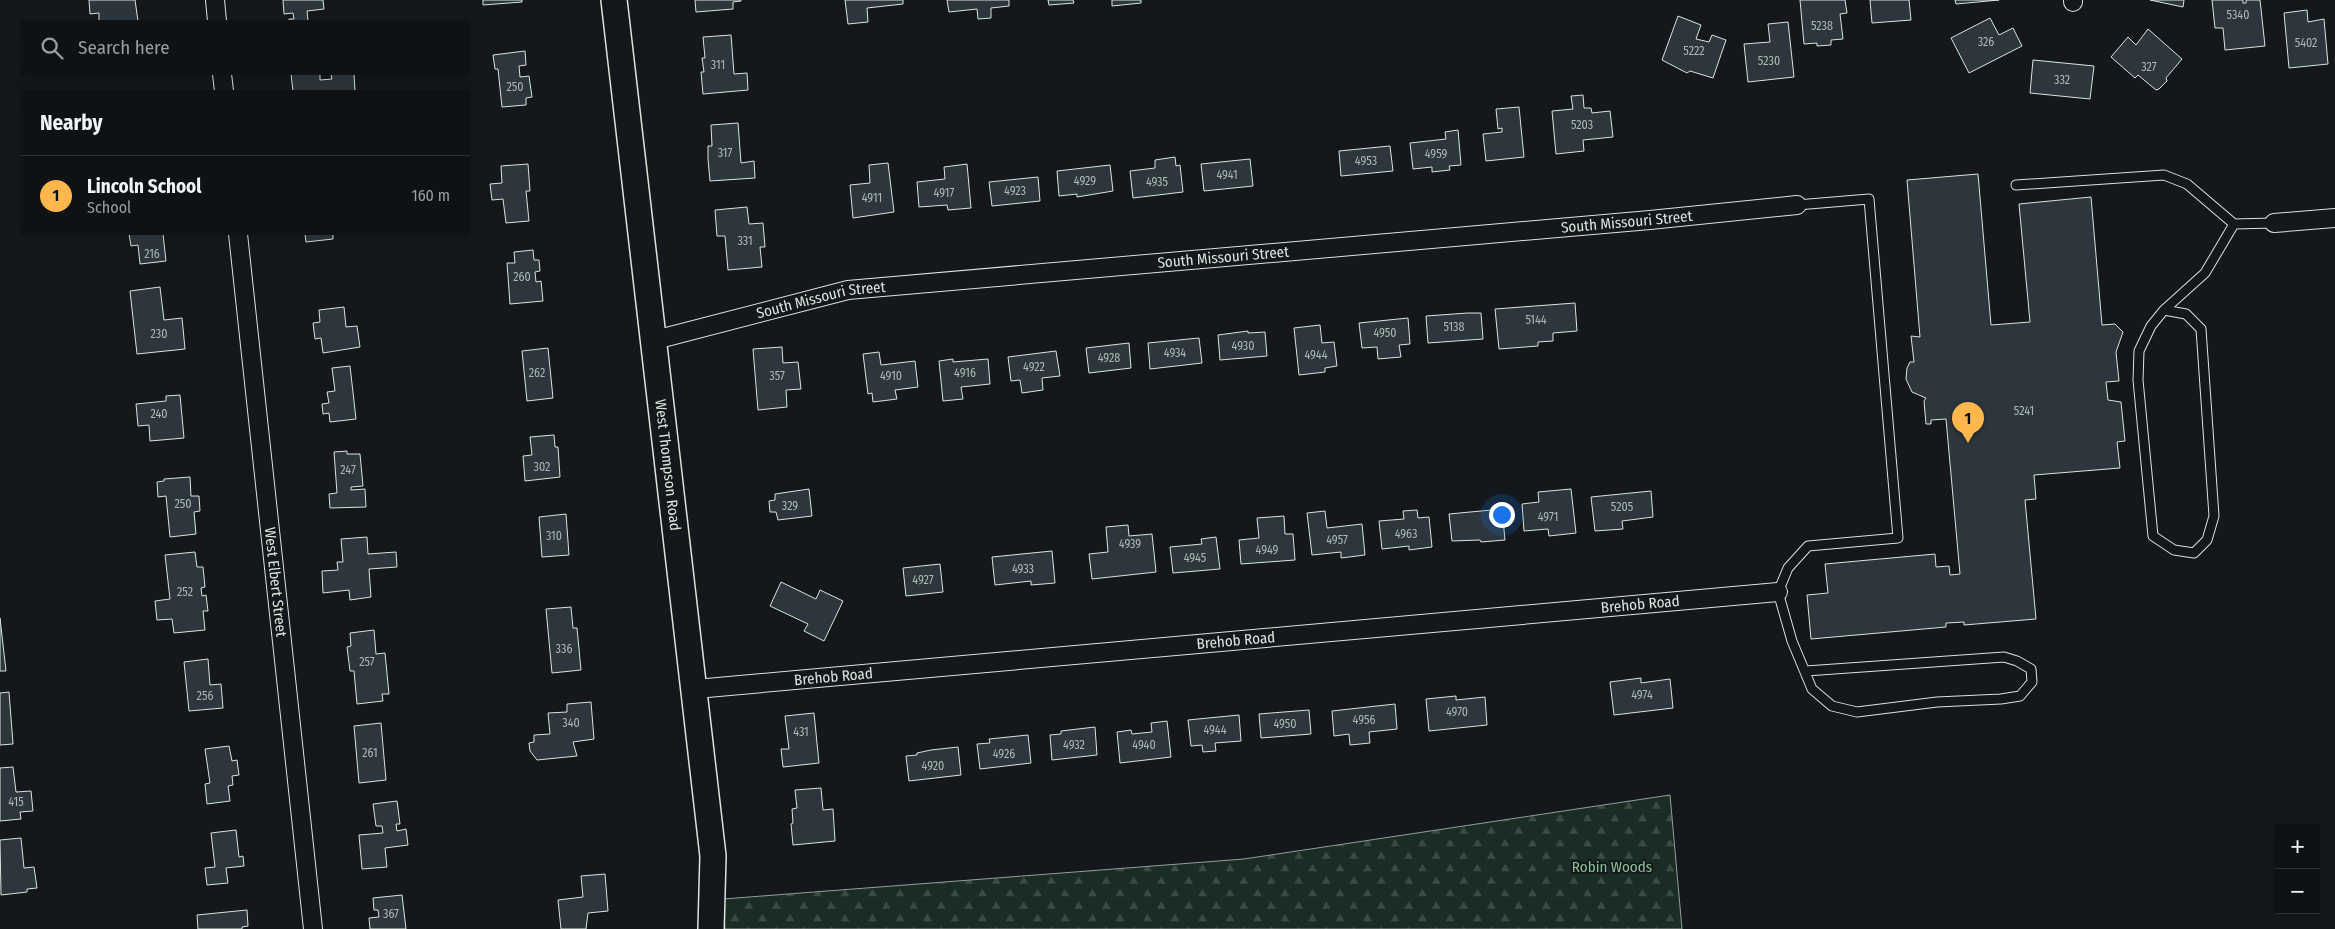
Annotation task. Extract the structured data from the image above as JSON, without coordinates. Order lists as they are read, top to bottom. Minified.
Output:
{"streets":{"main road":["West Thompson Road"],"street":["South Missouri Street","West Elbert Street","Brehob Road"]},"crossings":[["South Missouri Street","West Thompson Road"],["West Thompson Road","Brehob Road"]],"parks":["Robin Woods"],"house_numbers":["5340","5238","326","5402","5222","5230","311","327","332","250","5203","317","4959","4953","4941","4929","4935","4923","4917","4911","331","216","260","5144","5138","4950","230","4930","4934","4944","4928","4922","262","4916","357","4910","5241","240","302","247","250","329","5205","4971","4963","310","4957","4939","4949","4945","4933","4927","252","336","257","4974","256","4970","4956","340","4950","4944","431","4932","4940","261","4926","4920","415","367"],"page":{"search":"Search here","heading":"Nearby","list":[{"mark":"1","name":"Lincoln School","note":"School","value":"160 m"}],"pins":"1","map_buttons":["+","−"]}}
